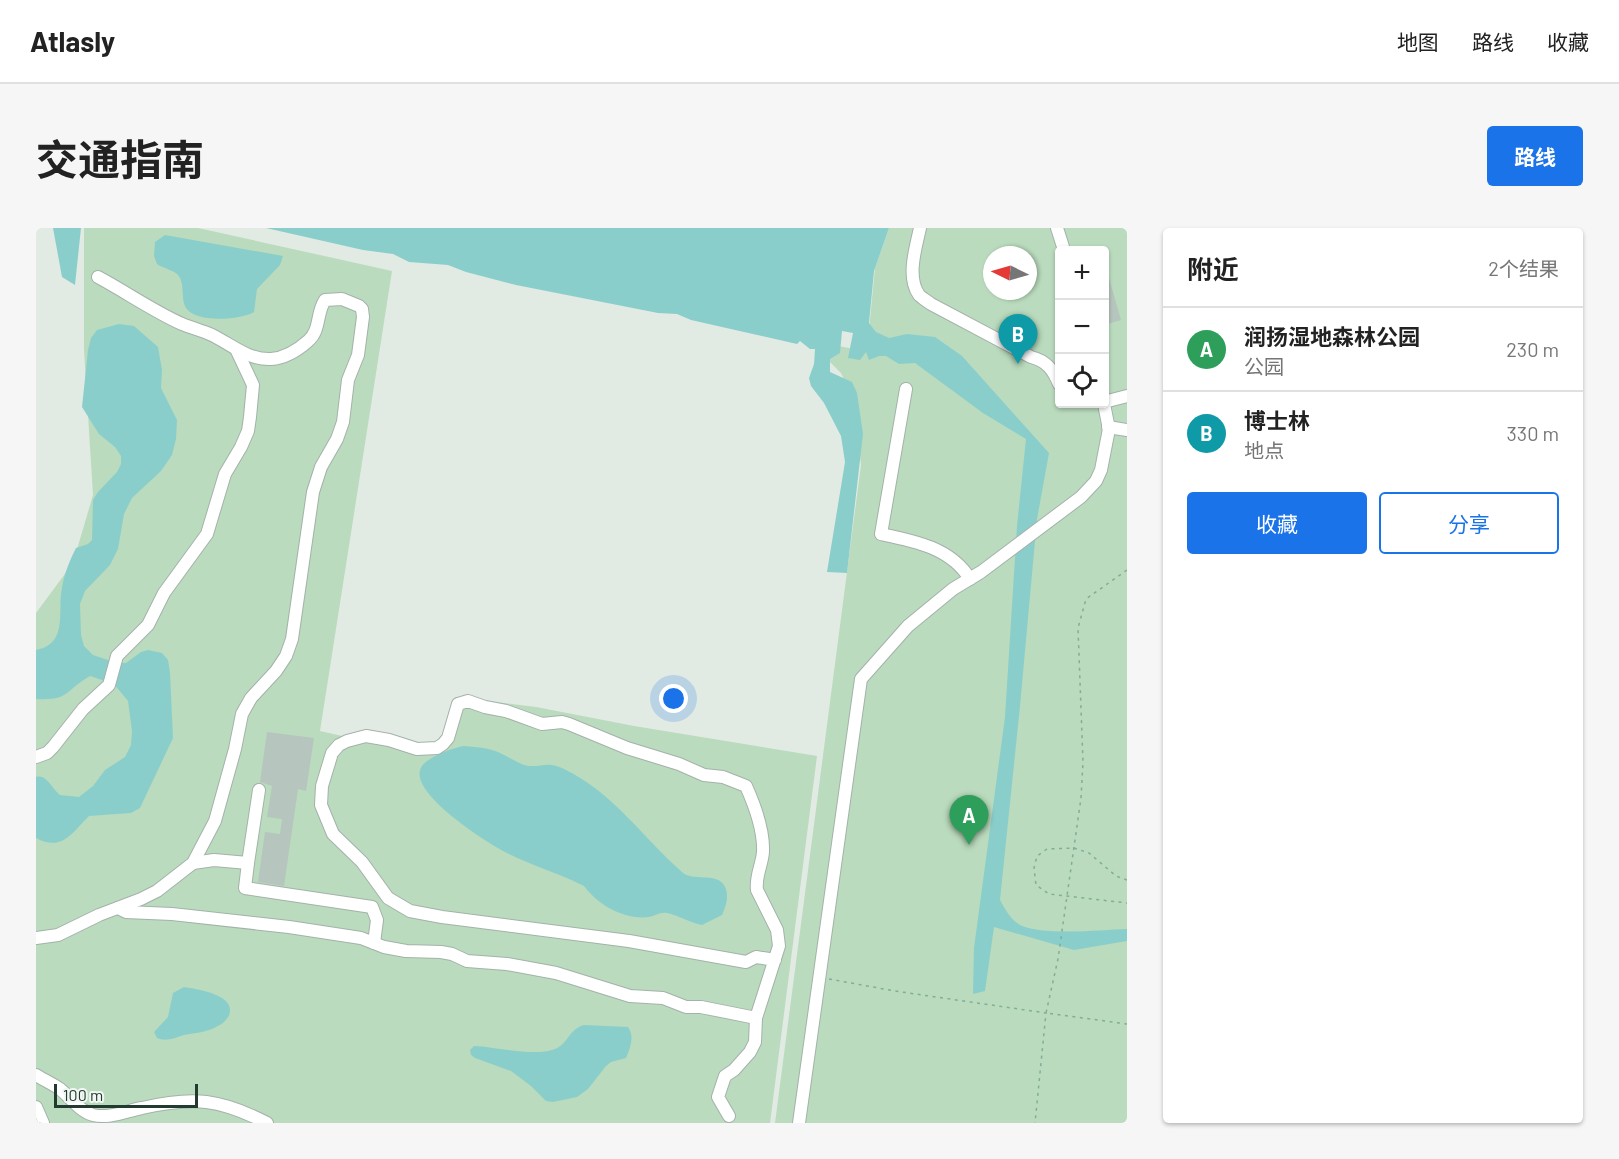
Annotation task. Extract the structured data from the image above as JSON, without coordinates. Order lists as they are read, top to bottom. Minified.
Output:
{"scale_bar":"100 m","north":"left","page":{"header":"Atlasly","nav":["地图","路线","收藏"],"title":"交通指南","buttons":["路线",["收藏","分享"]],"heading":["附近","2个结果"],"map_buttons":["+","−"],"list":[{"mark":"A","name":"润扬湿地森林公园","note":"公园","value":"230 m"},{"mark":"B","name":"博士林","note":"地点","value":"330 m"}],"pins":["B","A"],"scale":"100 m"}}
